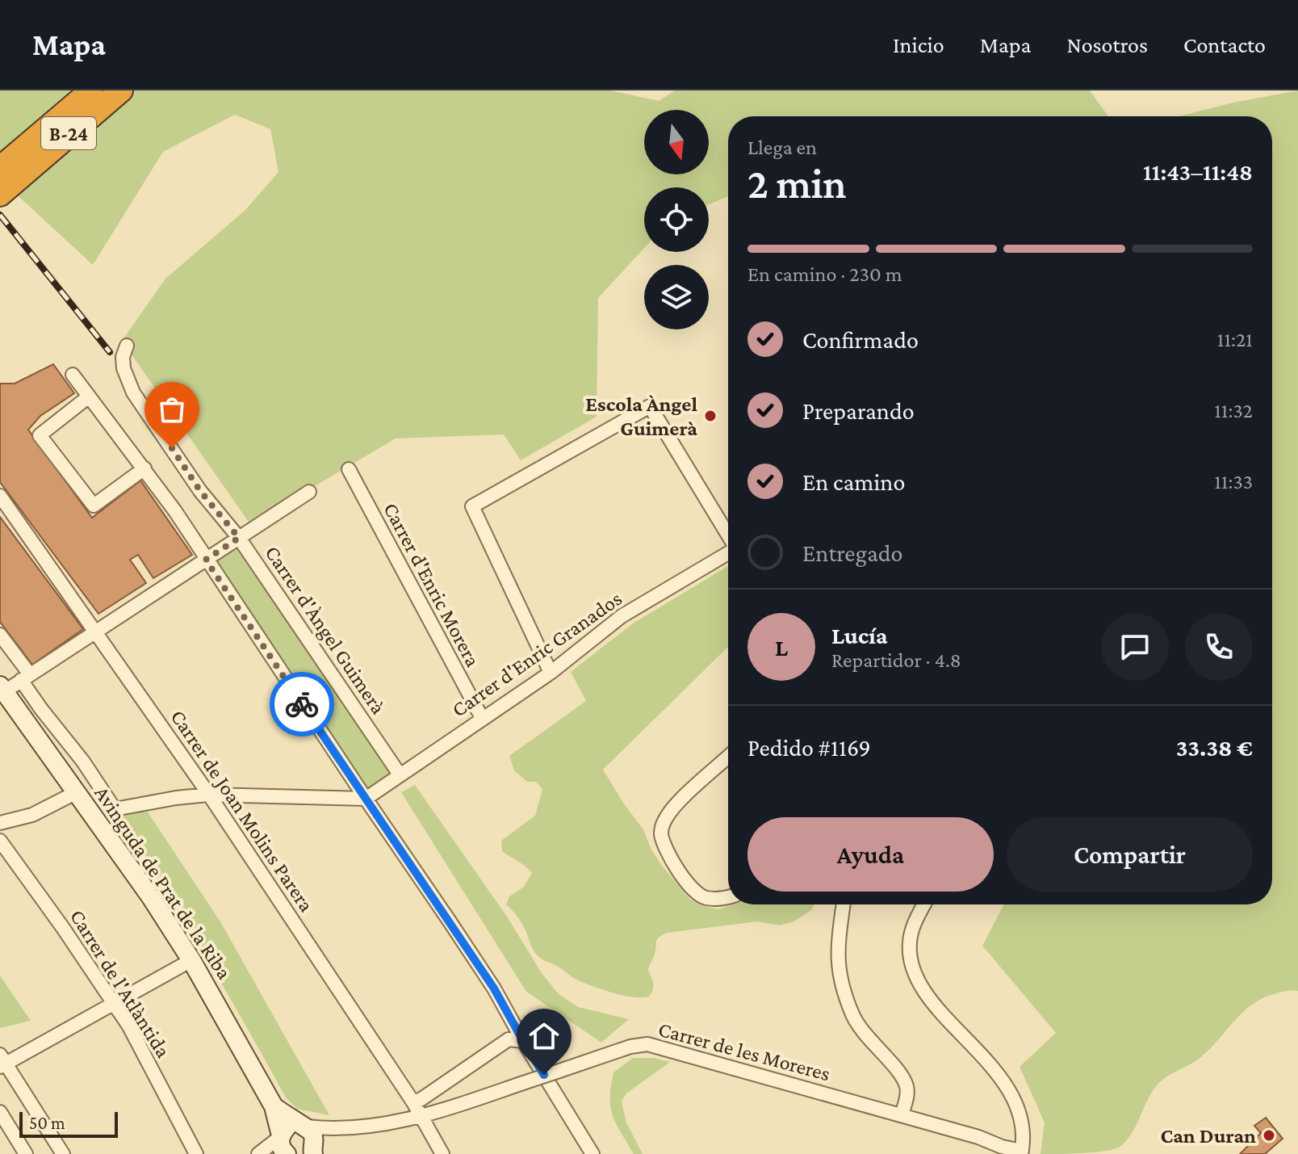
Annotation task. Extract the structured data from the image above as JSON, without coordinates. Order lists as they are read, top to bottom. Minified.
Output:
{"streets":{"highway":["B-24"],"main road":["Avinguda de Prat de la Riba"],"street":["Carrer d'Enric Morera","Carrer d'Àngel Guimerà","Carrer d'Enric Granados","Carrer de Joan Molins Parera","Carrer de l'Atlàntida","Carrer de les Moreres"]},"crossings":[["Carrer d'Enric Morera","Carrer d'Enric Granados"],["Carrer d'Àngel Guimerà","Carrer d'Enric Granados"],["Carrer de Joan Molins Parera","Carrer de les Moreres"]],"places":["Escola Àngel Guimerà","Can Duran"],"scale_bar":"50 m","north":"bottom","page":{"header":"Mapa","nav":["Inicio","Mapa","Nosotros","Contacto"],"heading":["2 min","Llega en","11:43–11:48"],"panel":["Lucía","Repartidor · 4.8","Pedido #1169","33.38 €"],"bar":"En camino · 230 m","list":[["Confirmado","11:21"],["Preparando","11:32"],["En camino","11:33"],"Entregado"],"round":"L","buttons":["Ayuda","Compartir"],"scale":"50 m"}}
